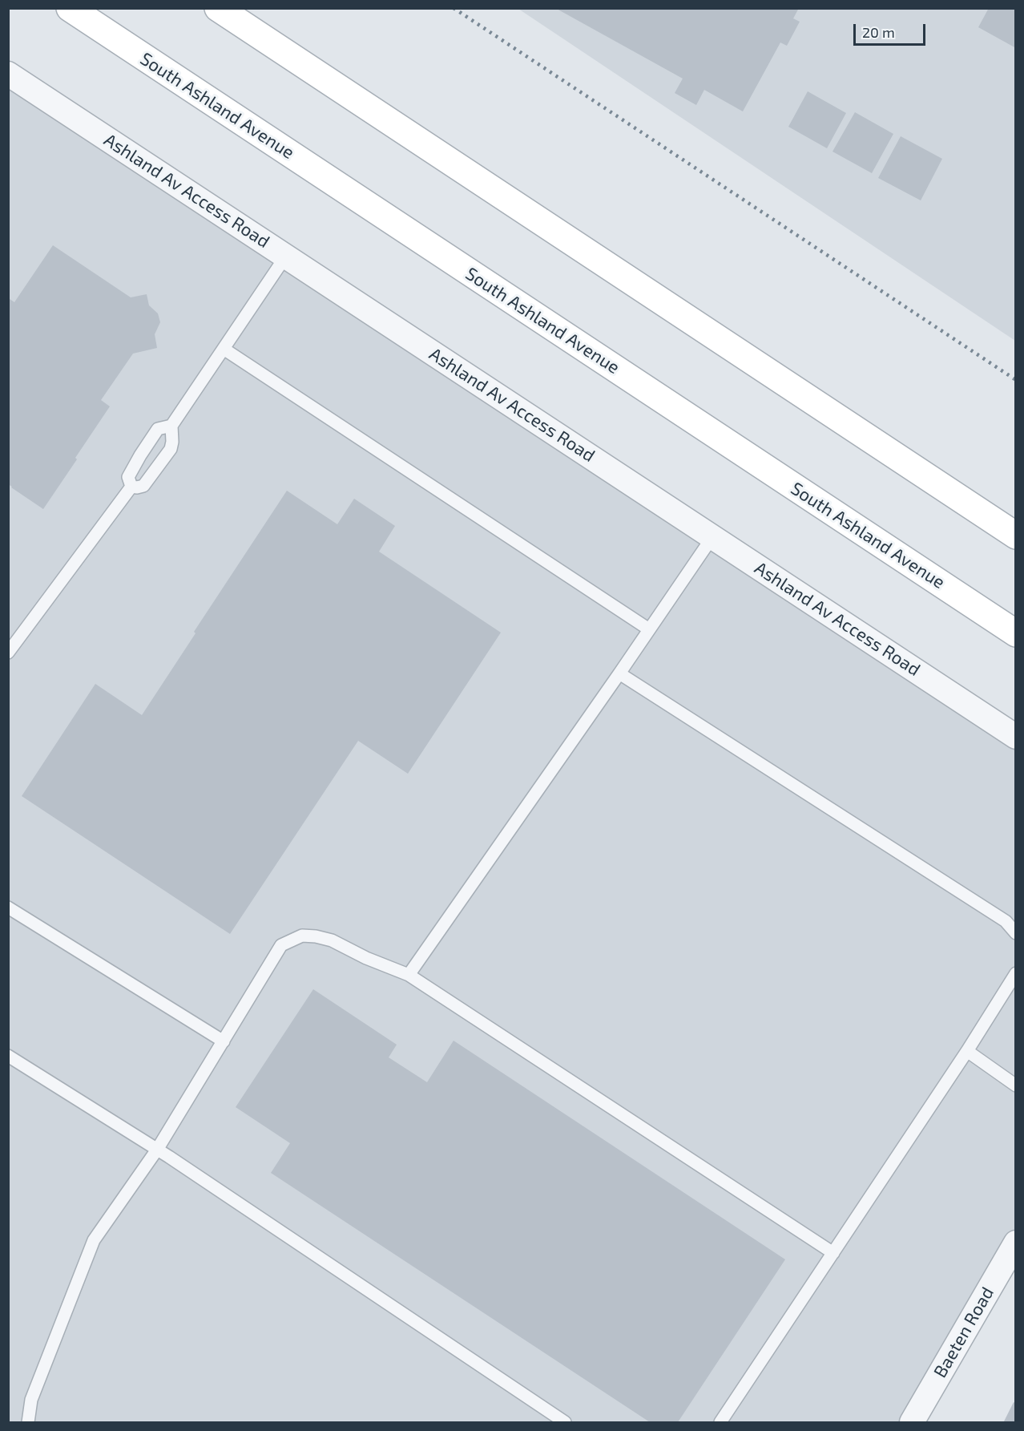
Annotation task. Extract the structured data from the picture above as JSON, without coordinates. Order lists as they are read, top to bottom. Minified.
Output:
{"streets":{"main road":["South Ashland Avenue"],"street":["Ashland Av Access Road","Baeten Road"]},"scale_bar":"20 m"}
